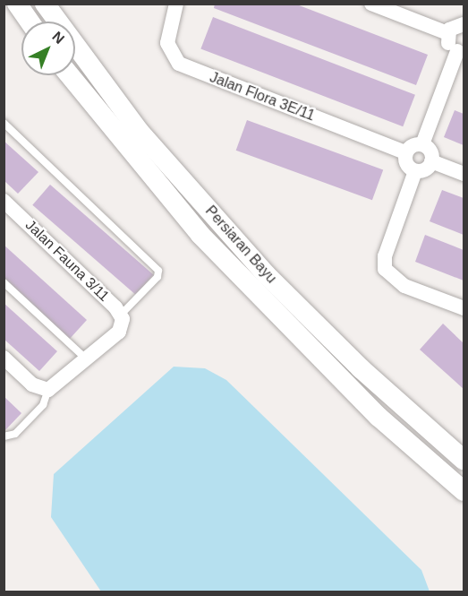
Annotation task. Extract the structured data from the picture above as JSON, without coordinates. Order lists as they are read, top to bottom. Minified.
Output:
{"streets":{"main road":["Persiaran Bayu"],"street":["Jalan Flora 3E/11","Jalan Fauna 3/11"]},"north":"top right"}
